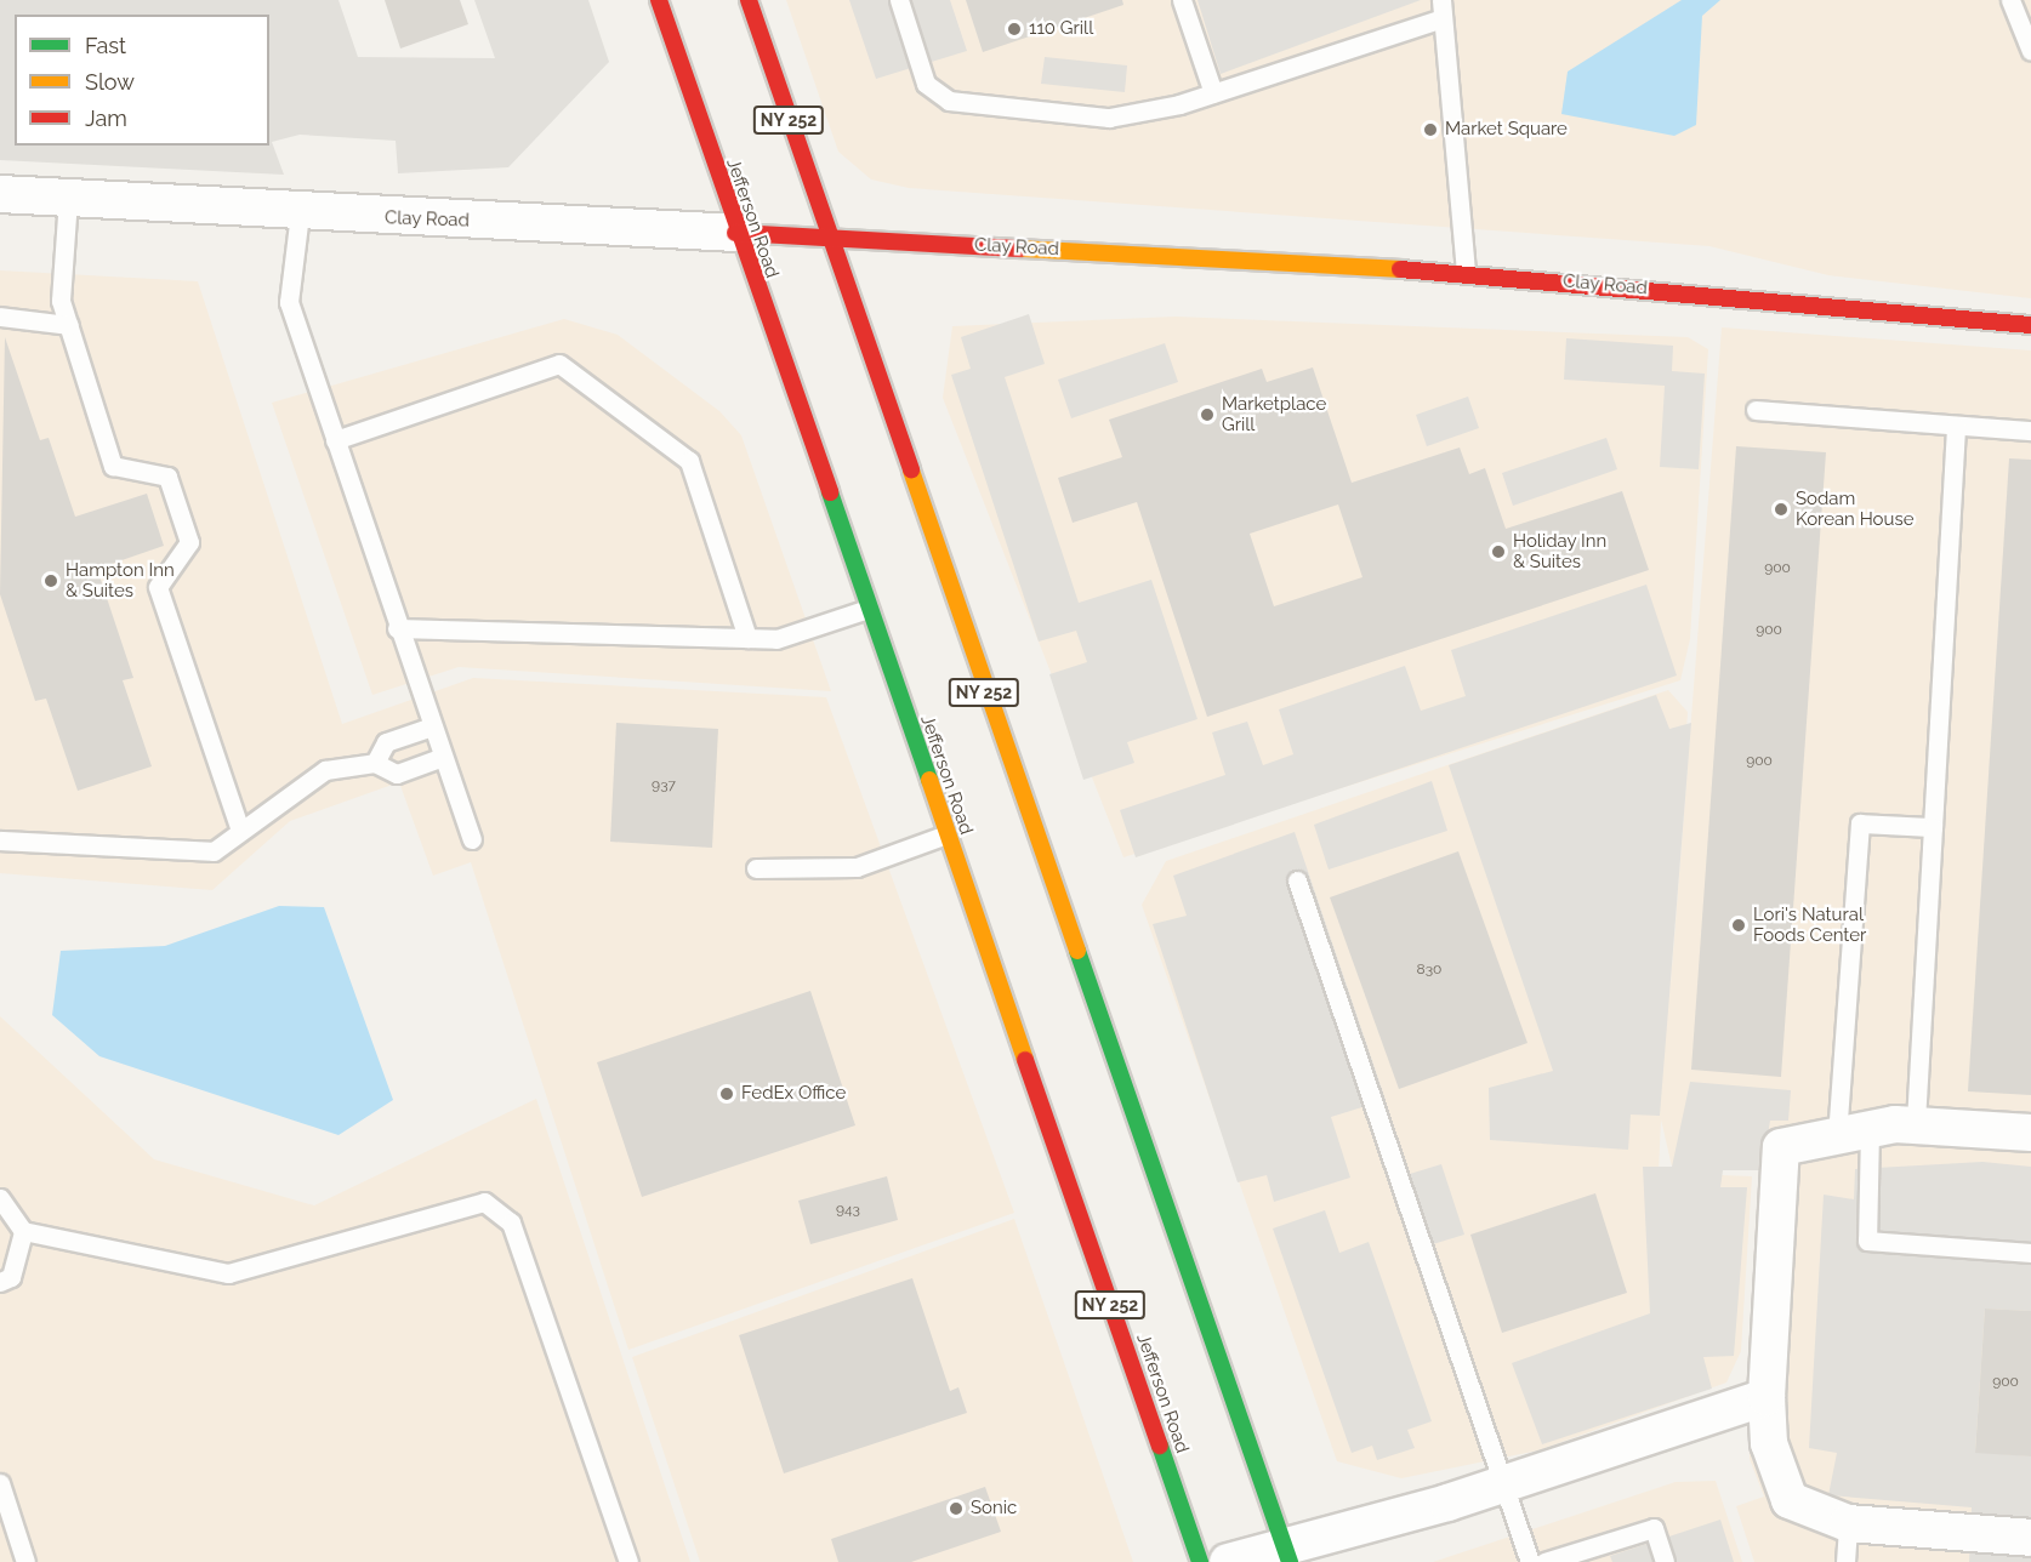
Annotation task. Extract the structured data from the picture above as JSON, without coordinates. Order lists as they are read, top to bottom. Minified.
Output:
{"streets":{"main road":["NY 252","Jefferson Road","Clay Road"]},"crossings":[["NY 252","Clay Road"],["Jefferson Road","Clay Road"]],"places":["110 Grill","Market Square","Marketplace Grill","Sodam Korean House","Holiday Inn & Suites","Hampton Inn & Suites","Lori's Natural Foods Center","FedEx Office","Sonic"],"house_numbers":["900","900","900","937","830","943","900"],"legend":["Fast","Slow","Jam"]}
